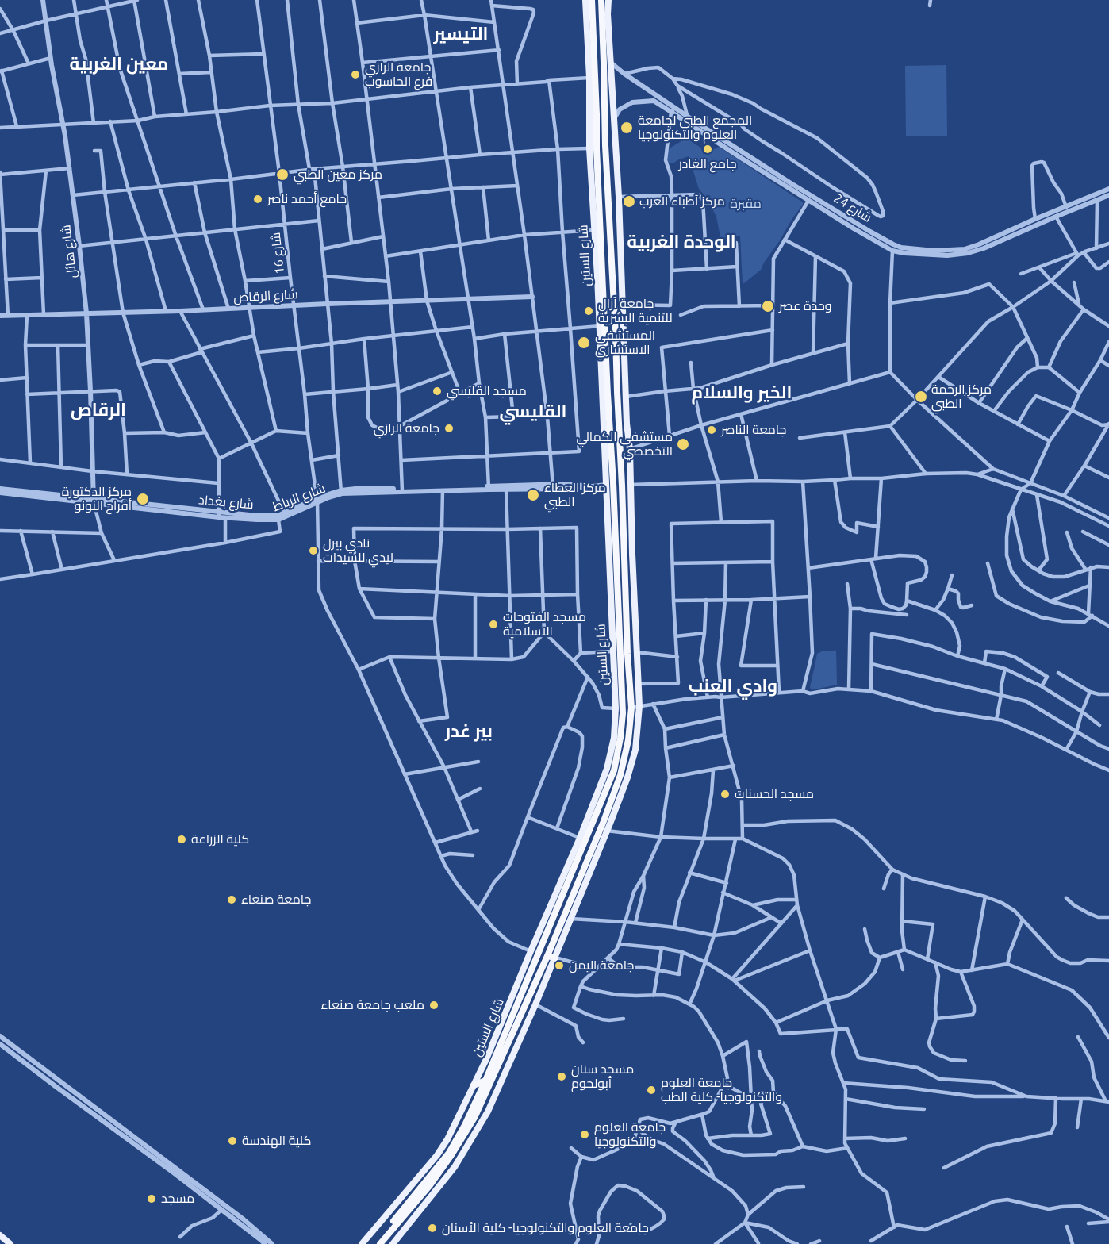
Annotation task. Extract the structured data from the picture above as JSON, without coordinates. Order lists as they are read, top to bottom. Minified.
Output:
{"streets":{"highway":["شارع الستين"],"street":["شارع 24","شارع هائل","شارع 16","شارع الرقاص","شارع الرباط","شارع بغداد"]},"crossings":[["شارع 24","شارع الستين"],["شارع هائل","شارع الرقاص"],["شارع هائل","شارع بغداد"],["شارع 16","شارع الستين"],["شارع 16","شارع الرقاص"],["شارع 16","شارع بغداد"],["شارع الستين","شارع الرباط"],["شارع الرباط","شارع بغداد"]],"districts":["التيسير","معين الغربية","الوحدة الغربية","الخير والسلام","الرقاص","القليسي","وادي العنب","بير غدر"],"parks":["مقبرة"],"places":["جامعة الرازي فرع الحاسوب","المجمع الطبي لجامعة العلوم والتكنولوجيا","جامع الغادر","مركز معين الطبي","جامع أحمد ناصر","مركز أطباء العرب","وحدة عصر","جامعة آزال للتنمية البشرية","المستشفى الاستشاري","مسجد القليسي","مركز الرحمة الطبي","جامعة الرازي","جامعة الناصر","مستشفى الكمالي التخصصي","مركز العطاء الطبي","مركز الدكتورة أفراح النونو","نادي بيرل ليدي للسيدات","مسجد الفتوحات الاسلامية","مسجد الحسنات","كلية الزراعة","جامعة صنعاء","جامعة اليمن","ملعب جامعة صنعاء","مسجد سنان أبولحوم","جامعة العلوم والتكنولوجيا- كلية الطب","جامعة العلوم والتكنولوجيا","كلية الهندسة","مسجد","جامعة العلوم والتكنولوجيا- كلية الأسنان"]}
